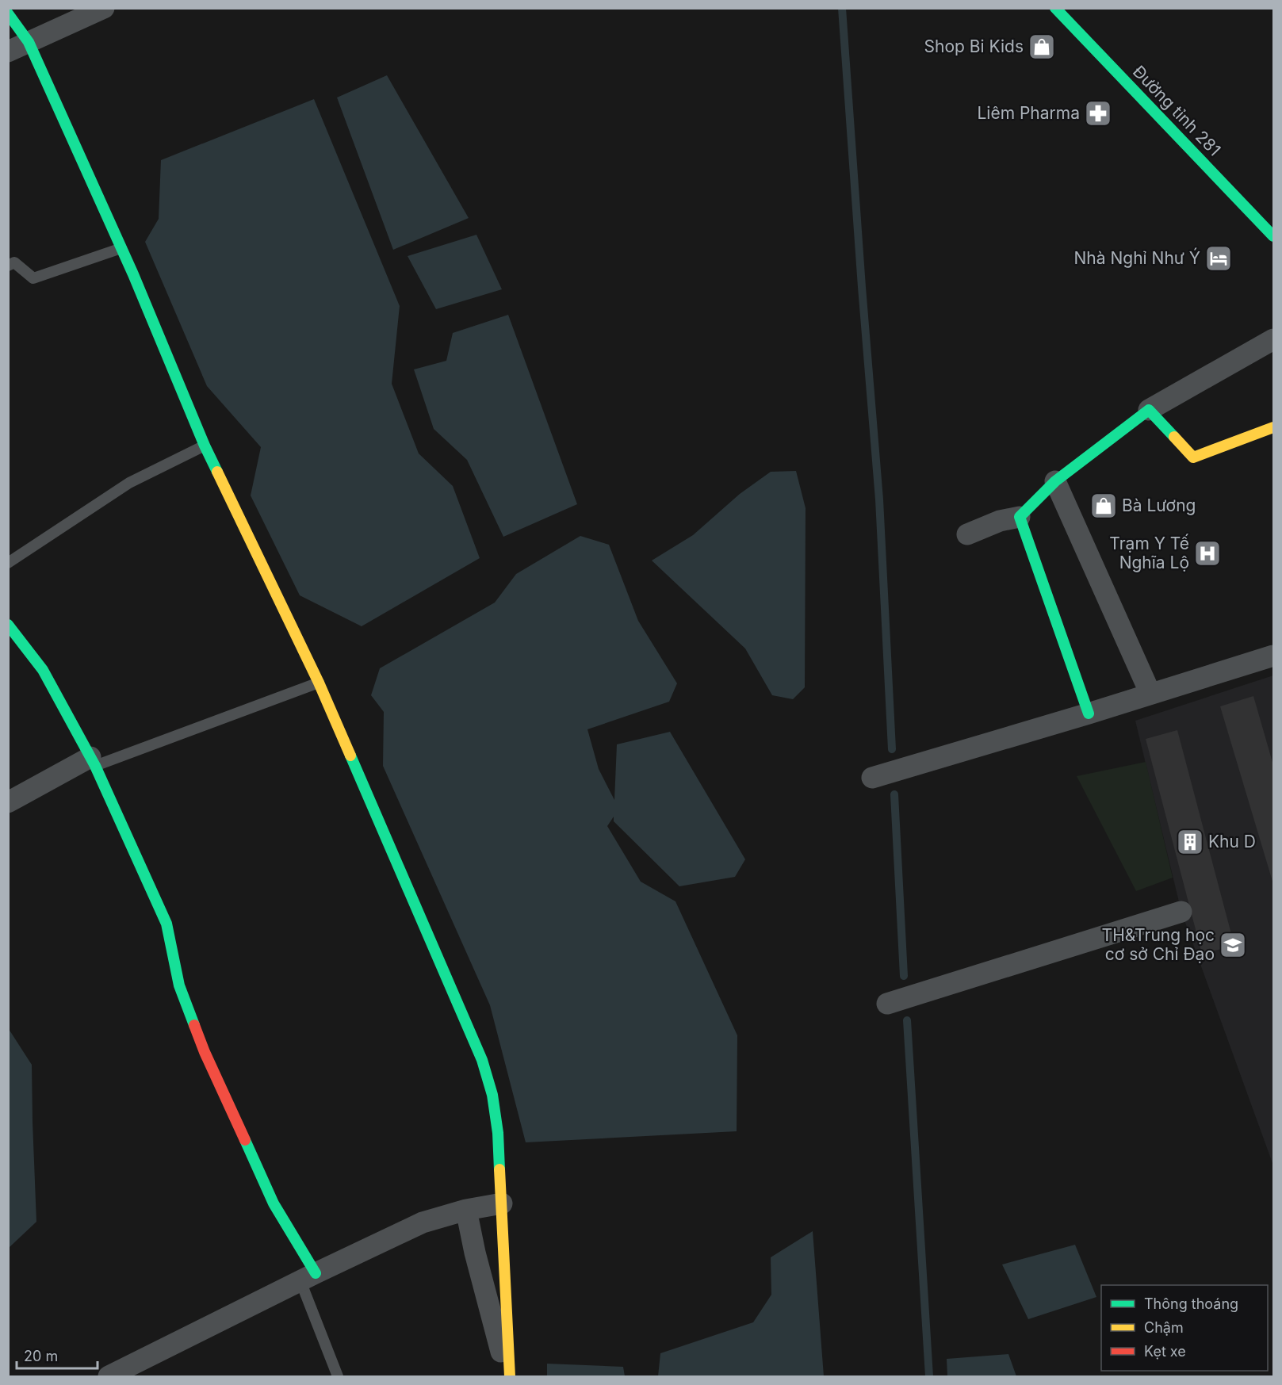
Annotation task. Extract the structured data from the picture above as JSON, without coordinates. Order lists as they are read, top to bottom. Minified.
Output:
{"streets":{"street":["Đường tỉnh 281"]},"places":{"shop":["Shop Bi Kids","Bà Lương"],"pharmacy":["Liêm Pharma"],"hotel":["Nhà Nghỉ Như Ý"],"hospital":["Trạm Y Tế Nghĩa Lộ"],"building":["Khu D"],"school or university":["TH&Trung học cơ sở Chỉ Đạo"]},"legend":["Thông thoáng","Chậm","Kẹt xe"],"scale_bar":"20 m"}
